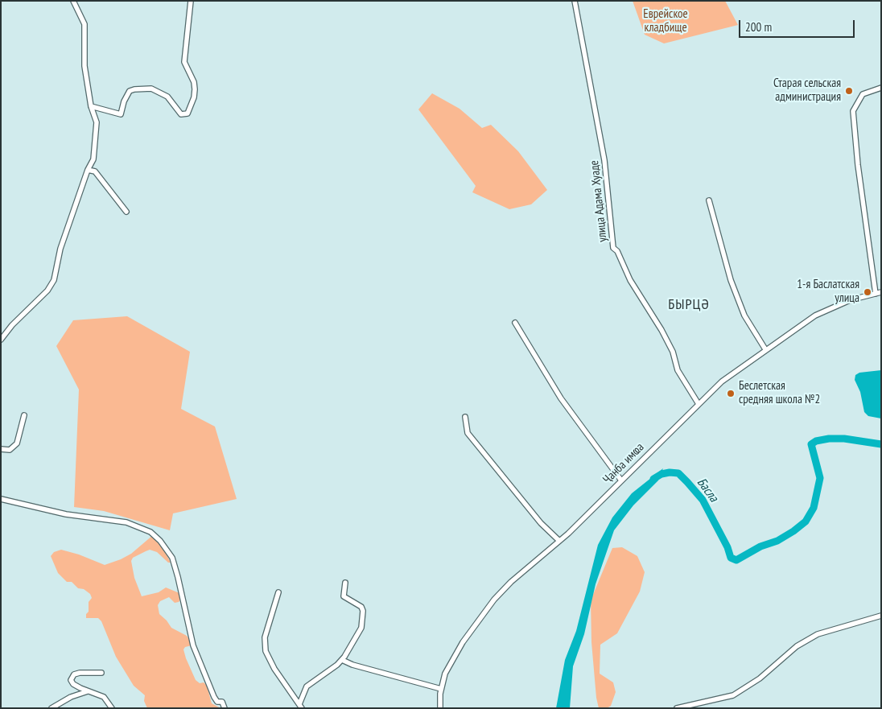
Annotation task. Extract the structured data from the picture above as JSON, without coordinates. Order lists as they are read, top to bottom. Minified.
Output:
{"streets":{"street":["улица Адама Хуаде","Ҷанба имҩа"]},"crossings":[["улица Адама Хуаде","Ҷанба имҩа"]],"districts":["БЫРЦӘ"],"water":["Басла"],"parks":["Еврейское кладбище"],"places":["Старая сельская администрация","1-я Баслатская улица","Беслетская средняя школа №2"],"scale_bar":"200 m"}
